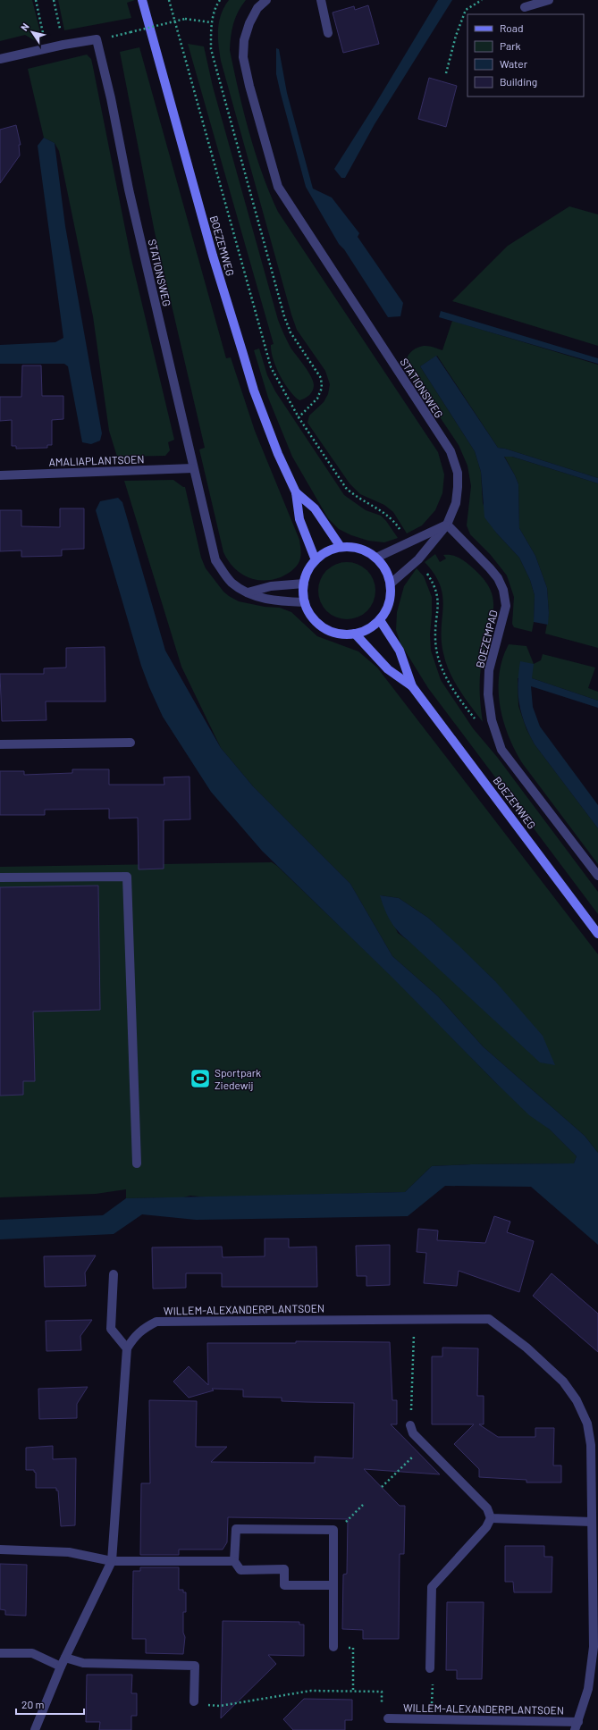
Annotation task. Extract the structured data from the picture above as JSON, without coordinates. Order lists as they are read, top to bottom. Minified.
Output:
{"streets":{"main road":["BOEZEMWEG"],"street":["STATIONSWEG","AMALIAPLANTSOEN","BOEZEMPAD","WILLEM-ALEXANDERPLANTSOEN"]},"crossings":[["BOEZEMWEG","STATIONSWEG"],["STATIONSWEG","AMALIAPLANTSOEN"],["STATIONSWEG","BOEZEMPAD"]],"places":{"sports":["Sportpark Ziedewij"]},"legend":["Road","Park","Water","Building"],"scale_bar":"20 m","north":"top left"}
